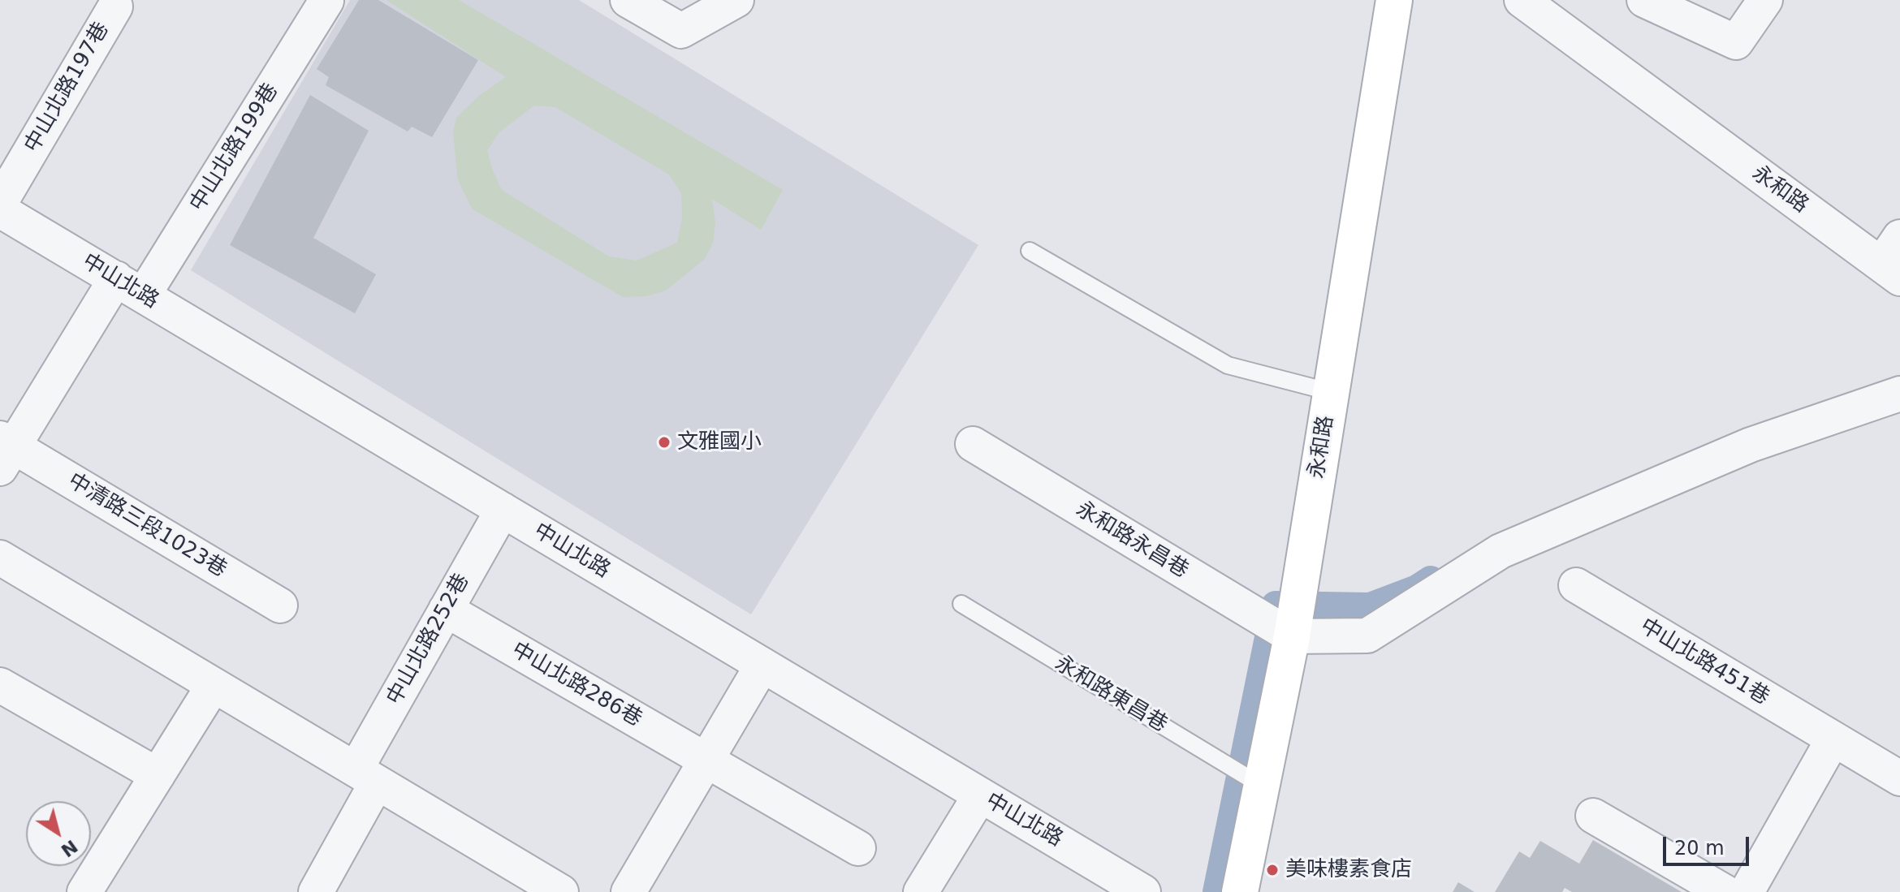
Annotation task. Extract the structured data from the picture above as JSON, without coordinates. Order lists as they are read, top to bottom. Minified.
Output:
{"streets":{"main road":["永和路"],"street":["中山北路197巷","中山北路199巷","中山北路","中清路三段1023巷","永和路永昌巷","中山北路252巷","中山北路451巷","中山北路286巷"],"lane":["永和路東昌巷"]},"crossings":[["中山北路199巷","中山北路"],["中山北路199巷","中清路三段1023巷"],["永和路","永和路永昌巷"],["永和路","永和路東昌巷"],["中山北路","中清路三段1023巷"],["中山北路","中山北路252巷"],["中山北路252巷","中山北路286巷"]],"places":["文雅國小","美味樓素食店"],"scale_bar":"20 m","north":"bottom right"}
